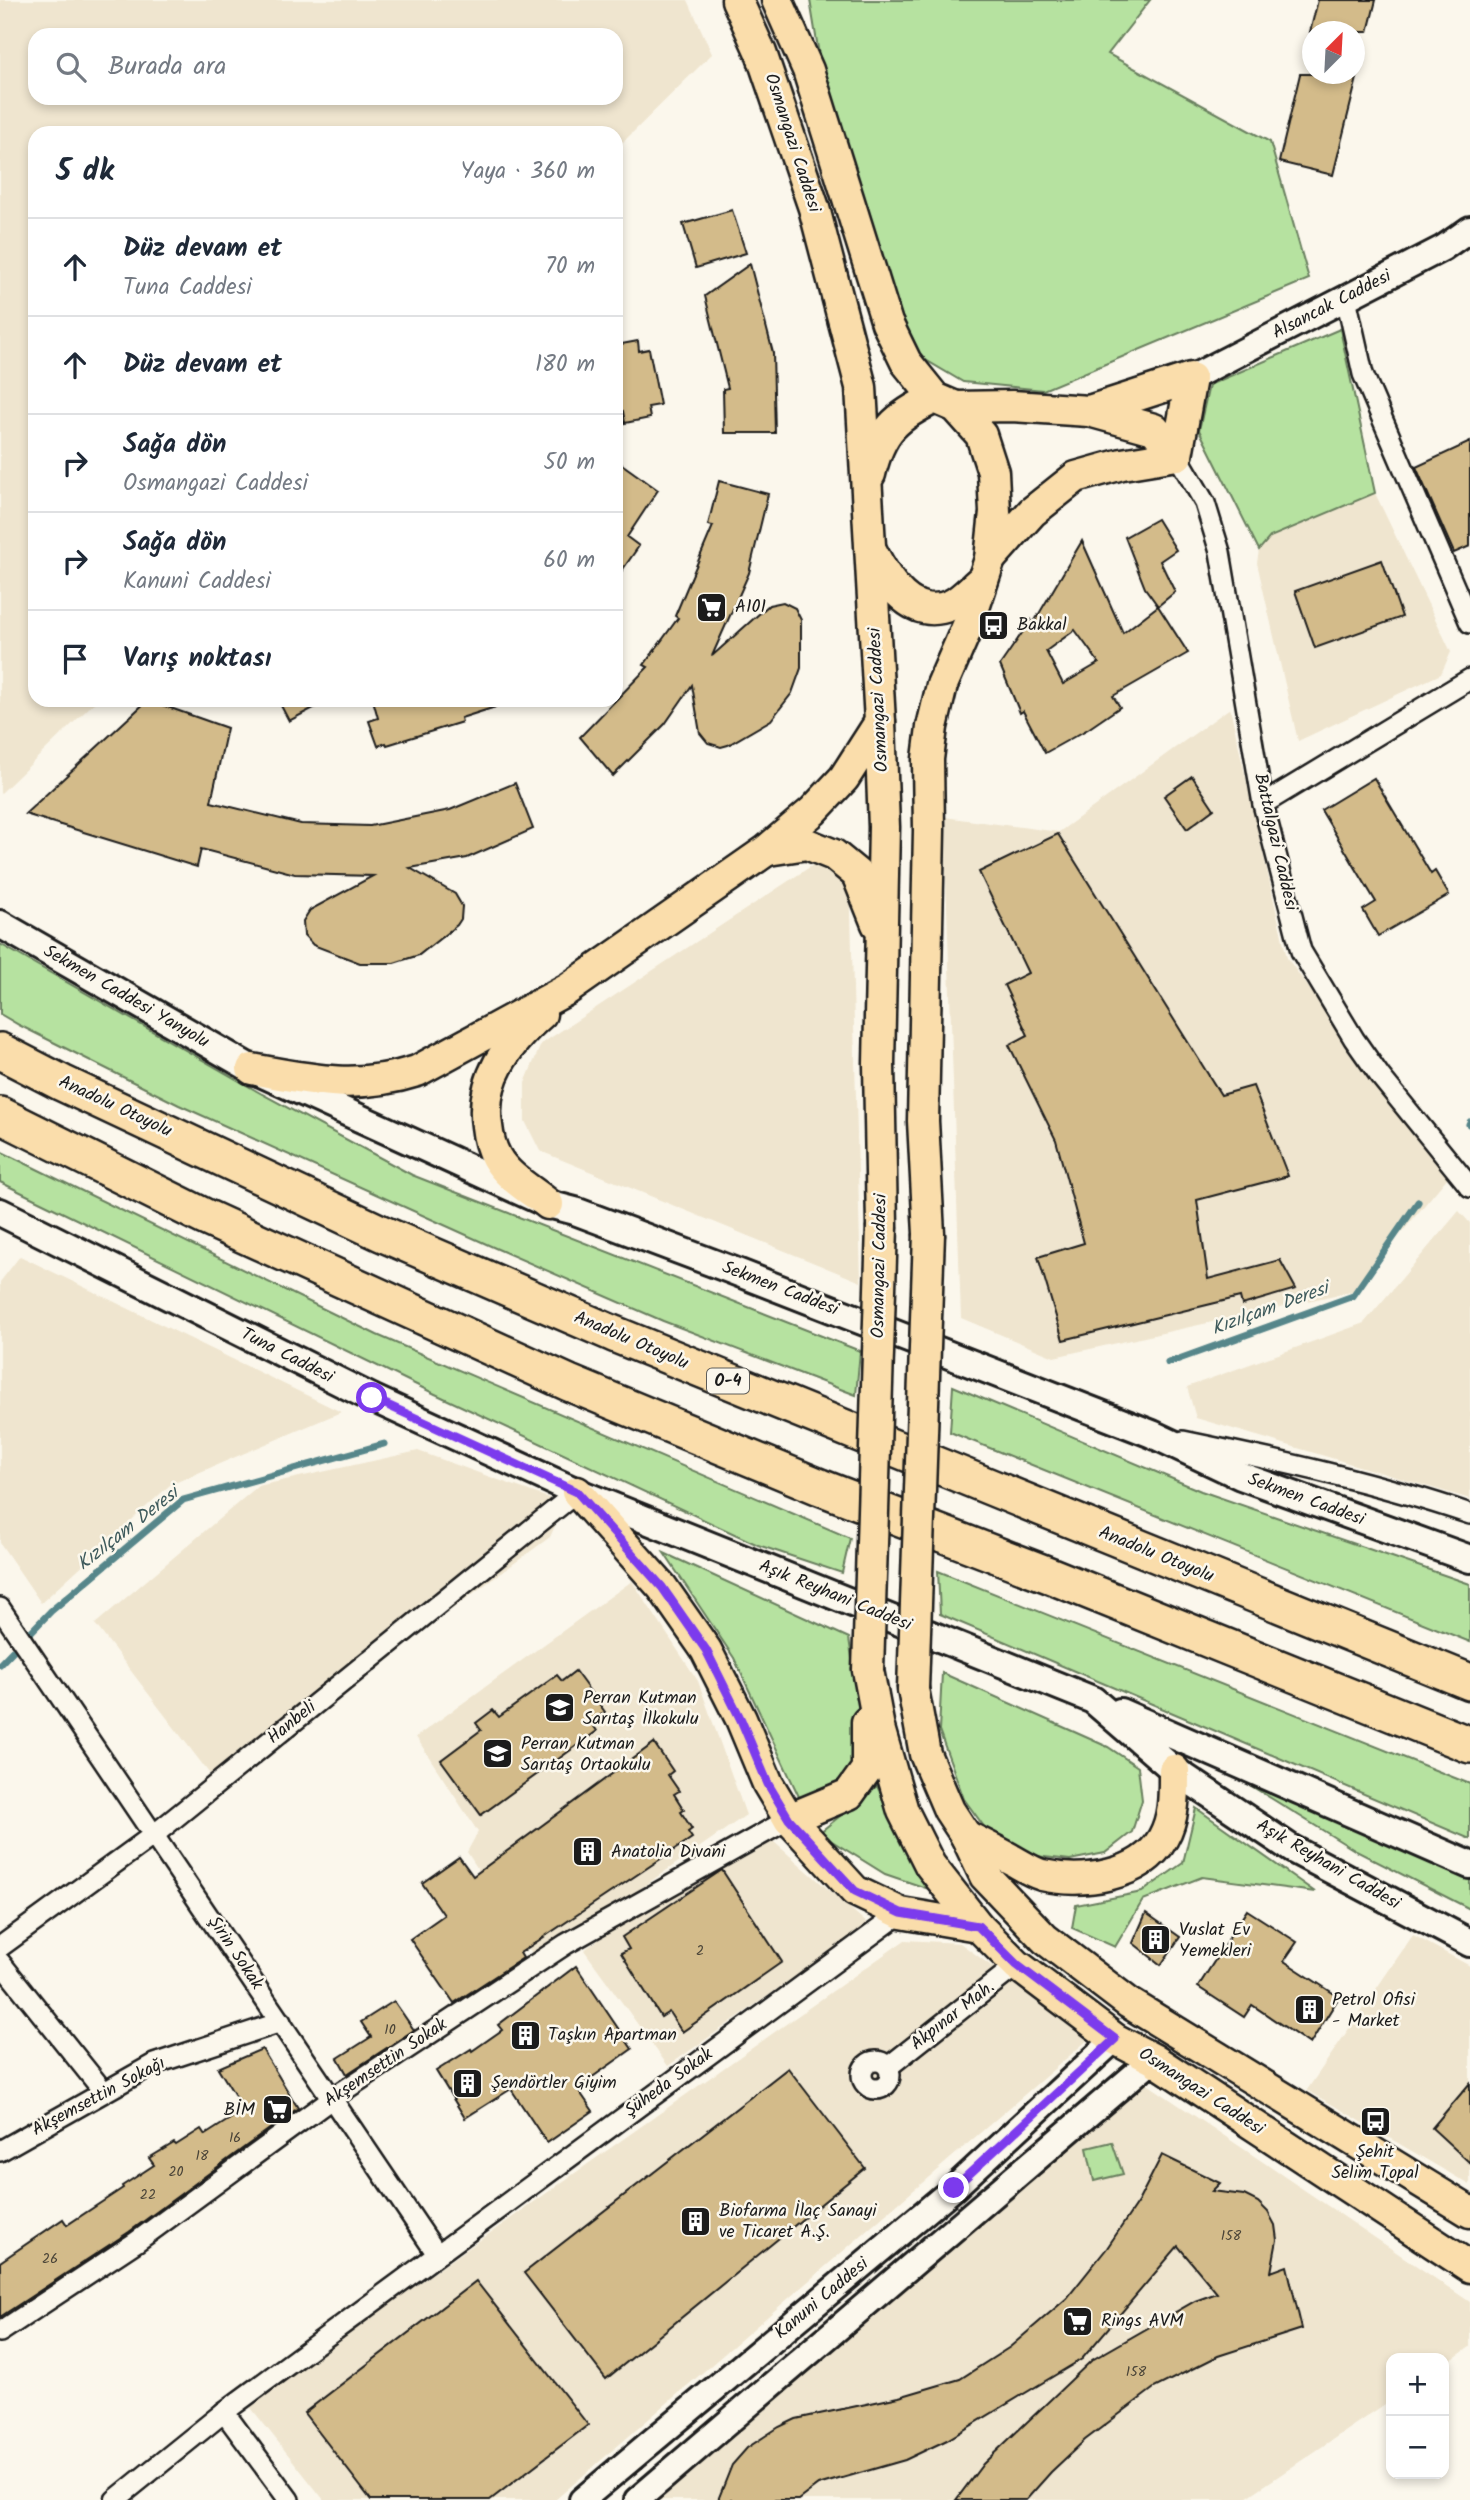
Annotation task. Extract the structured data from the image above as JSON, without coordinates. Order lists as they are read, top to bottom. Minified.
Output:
{"streets":{"highway":["Anadolu Otoyolu","O-4"],"main road":["Osmangazi Caddesi","Sekmen Caddesi Yanyolu","Sekmen Caddesi","Tuna Caddesi","Aşık Reyhani Caddesi"],"street":["Alsancak Caddesi","Battalgazi Caddesi","Hanbeli","Şirin Sokak","Akpınar Mah.","Akşemsettin Sokak","Şüheda Sokak","Akşemsettin Sokağı","Kanuni Caddesi"]},"crossings":[["Osmangazi Caddesi","Akpınar Mah."],["Osmangazi Caddesi","Kanuni Caddesi"],["Sekmen Caddesi Yanyolu","Sekmen Caddesi"],["Tuna Caddesi","Aşık Reyhani Caddesi"],["Tuna Caddesi","Hanbeli"],["Aşık Reyhani Caddesi","Hanbeli"],["Hanbeli","Şirin Sokak"],["Şirin Sokak","Akşemsettin Sokak"],["Şirin Sokak","Şüheda Sokak"],["Şirin Sokak","Akşemsettin Sokağı"]],"water":["Kızılçam Deresi"],"places":{"supermarket":["A101","BİM","Rings AVM"],"bus stop":["Bakkal","Şehit Selim Topal"],"school or university":["Perran Kutman Sarıtaş İlkokulu","Perran Kutman Sarıtaş Ortaokulu"],"building":["Anatolia Divani","Vuslat Ev Yemekleri","Petrol Ofisi - Market","Taşkın Apartman","Şendörtler Giyim","Biofarma İlaç Sanayi ve Ticaret A.Ş."]},"house_numbers":["2","10","16","18","20","22","158","26","158"],"north":"top right","page":{"search":"Burada ara","heading":["5 dk","Yaya · 360 m"],"list":[["Düz devam et","Tuna Caddesi","70 m"],["Düz devam et","180 m"],["Sağa dön","Osmangazi Caddesi","50 m"],["Sağa dön","Kanuni Caddesi","60 m"],"Varış noktası"],"map_buttons":["+","−"]}}
